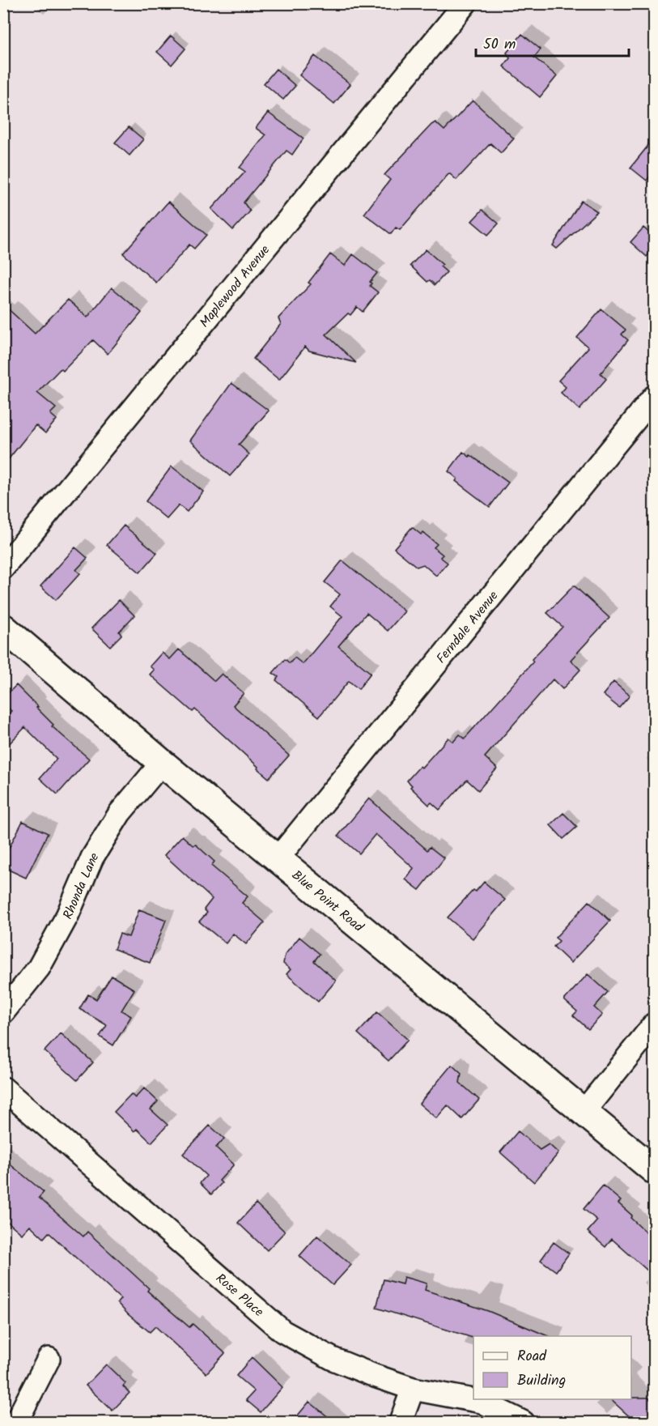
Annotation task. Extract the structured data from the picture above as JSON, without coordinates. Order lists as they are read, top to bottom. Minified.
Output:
{"streets":{"street":["Maplewood Avenue","Ferndale Avenue","Rhonda Lane","Blue Point Road","Rose Place"]},"crossings":[["Ferndale Avenue","Blue Point Road"],["Rhonda Lane","Blue Point Road"]],"legend":["Road","Building"],"scale_bar":"50 m"}
